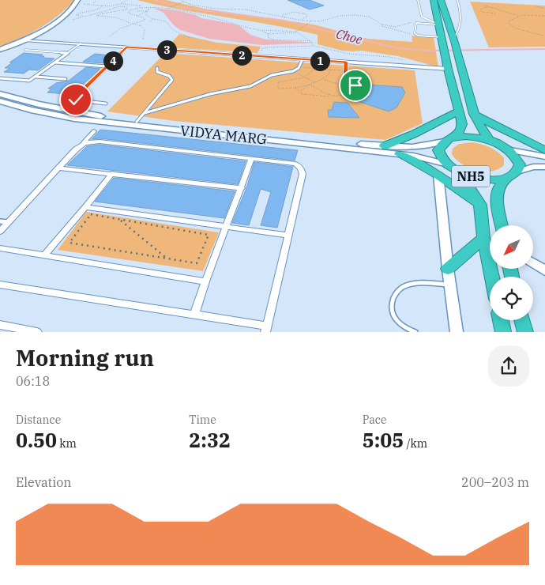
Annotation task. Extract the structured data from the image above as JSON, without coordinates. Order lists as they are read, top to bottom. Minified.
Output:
{"streets":{"highway":["NH5"],"main road":["VIDYA MARG"]},"crossings":[["VIDYA MARG","NH5"]],"water":["Choe"],"north":"bottom left","page":{"pins":["3","2","1","4"],"heading":["Morning run","06:18"],"stats":[["Distance","0.50 km"],["Time","2:32"],["Pace","5:05 /km"]],"chart":["Elevation","200–203 m"]}}
